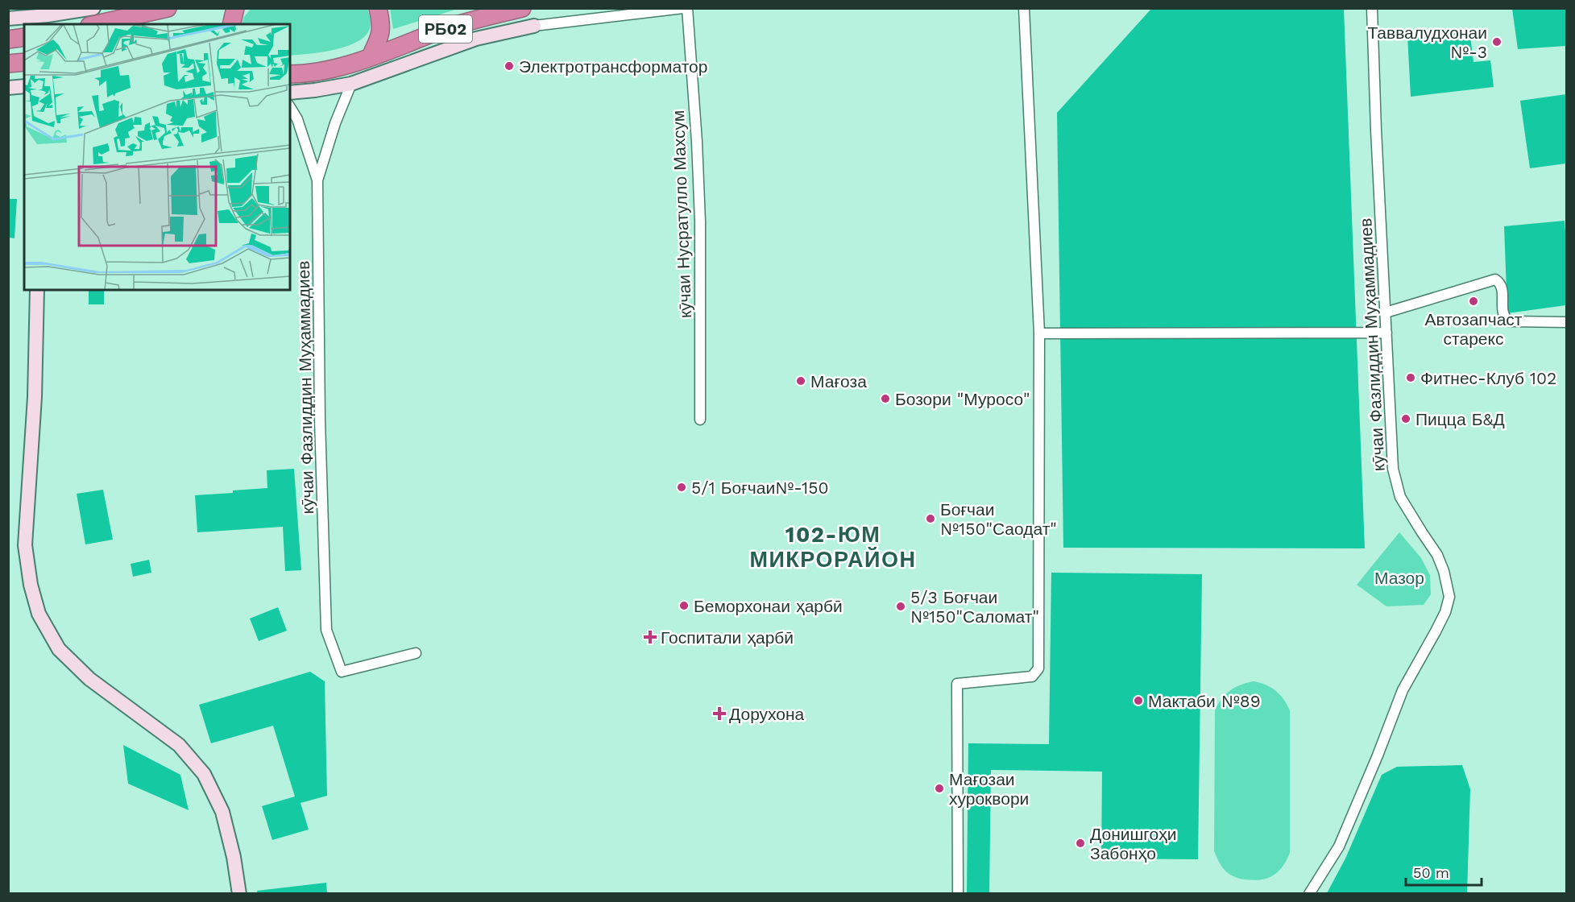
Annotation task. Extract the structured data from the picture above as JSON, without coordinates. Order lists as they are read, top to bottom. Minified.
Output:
{"streets":{"highway":["РБ02"],"street":["кӯчаи Нусратулло Махсум","кӯчаи Фазлиддин Муҳаммадиев"]},"districts":["102-ЮМ МИКРОРАЙОН"],"parks":["Мазор"],"places":{"other":["Таввалудхонаи №-3","Электротрансформатор","Автозапчаст старекс","Фитнес-Клуб 102","Мағоза","Бозори \"Муросо\"","Пицца Б&Д","5/1 Боғчаи№-150","Боғчаи №150\"Саодат\"","Беморхонаи ҳарбӣ","5/3 Боғчаи №150\"Саломат\"","Мактаби №89","Мағозаи хуроквори","Донишгоҳи Забонҳо"],"health":["Госпитали ҳарбӣ","Дорухона"]},"scale_bar":"50 m"}
